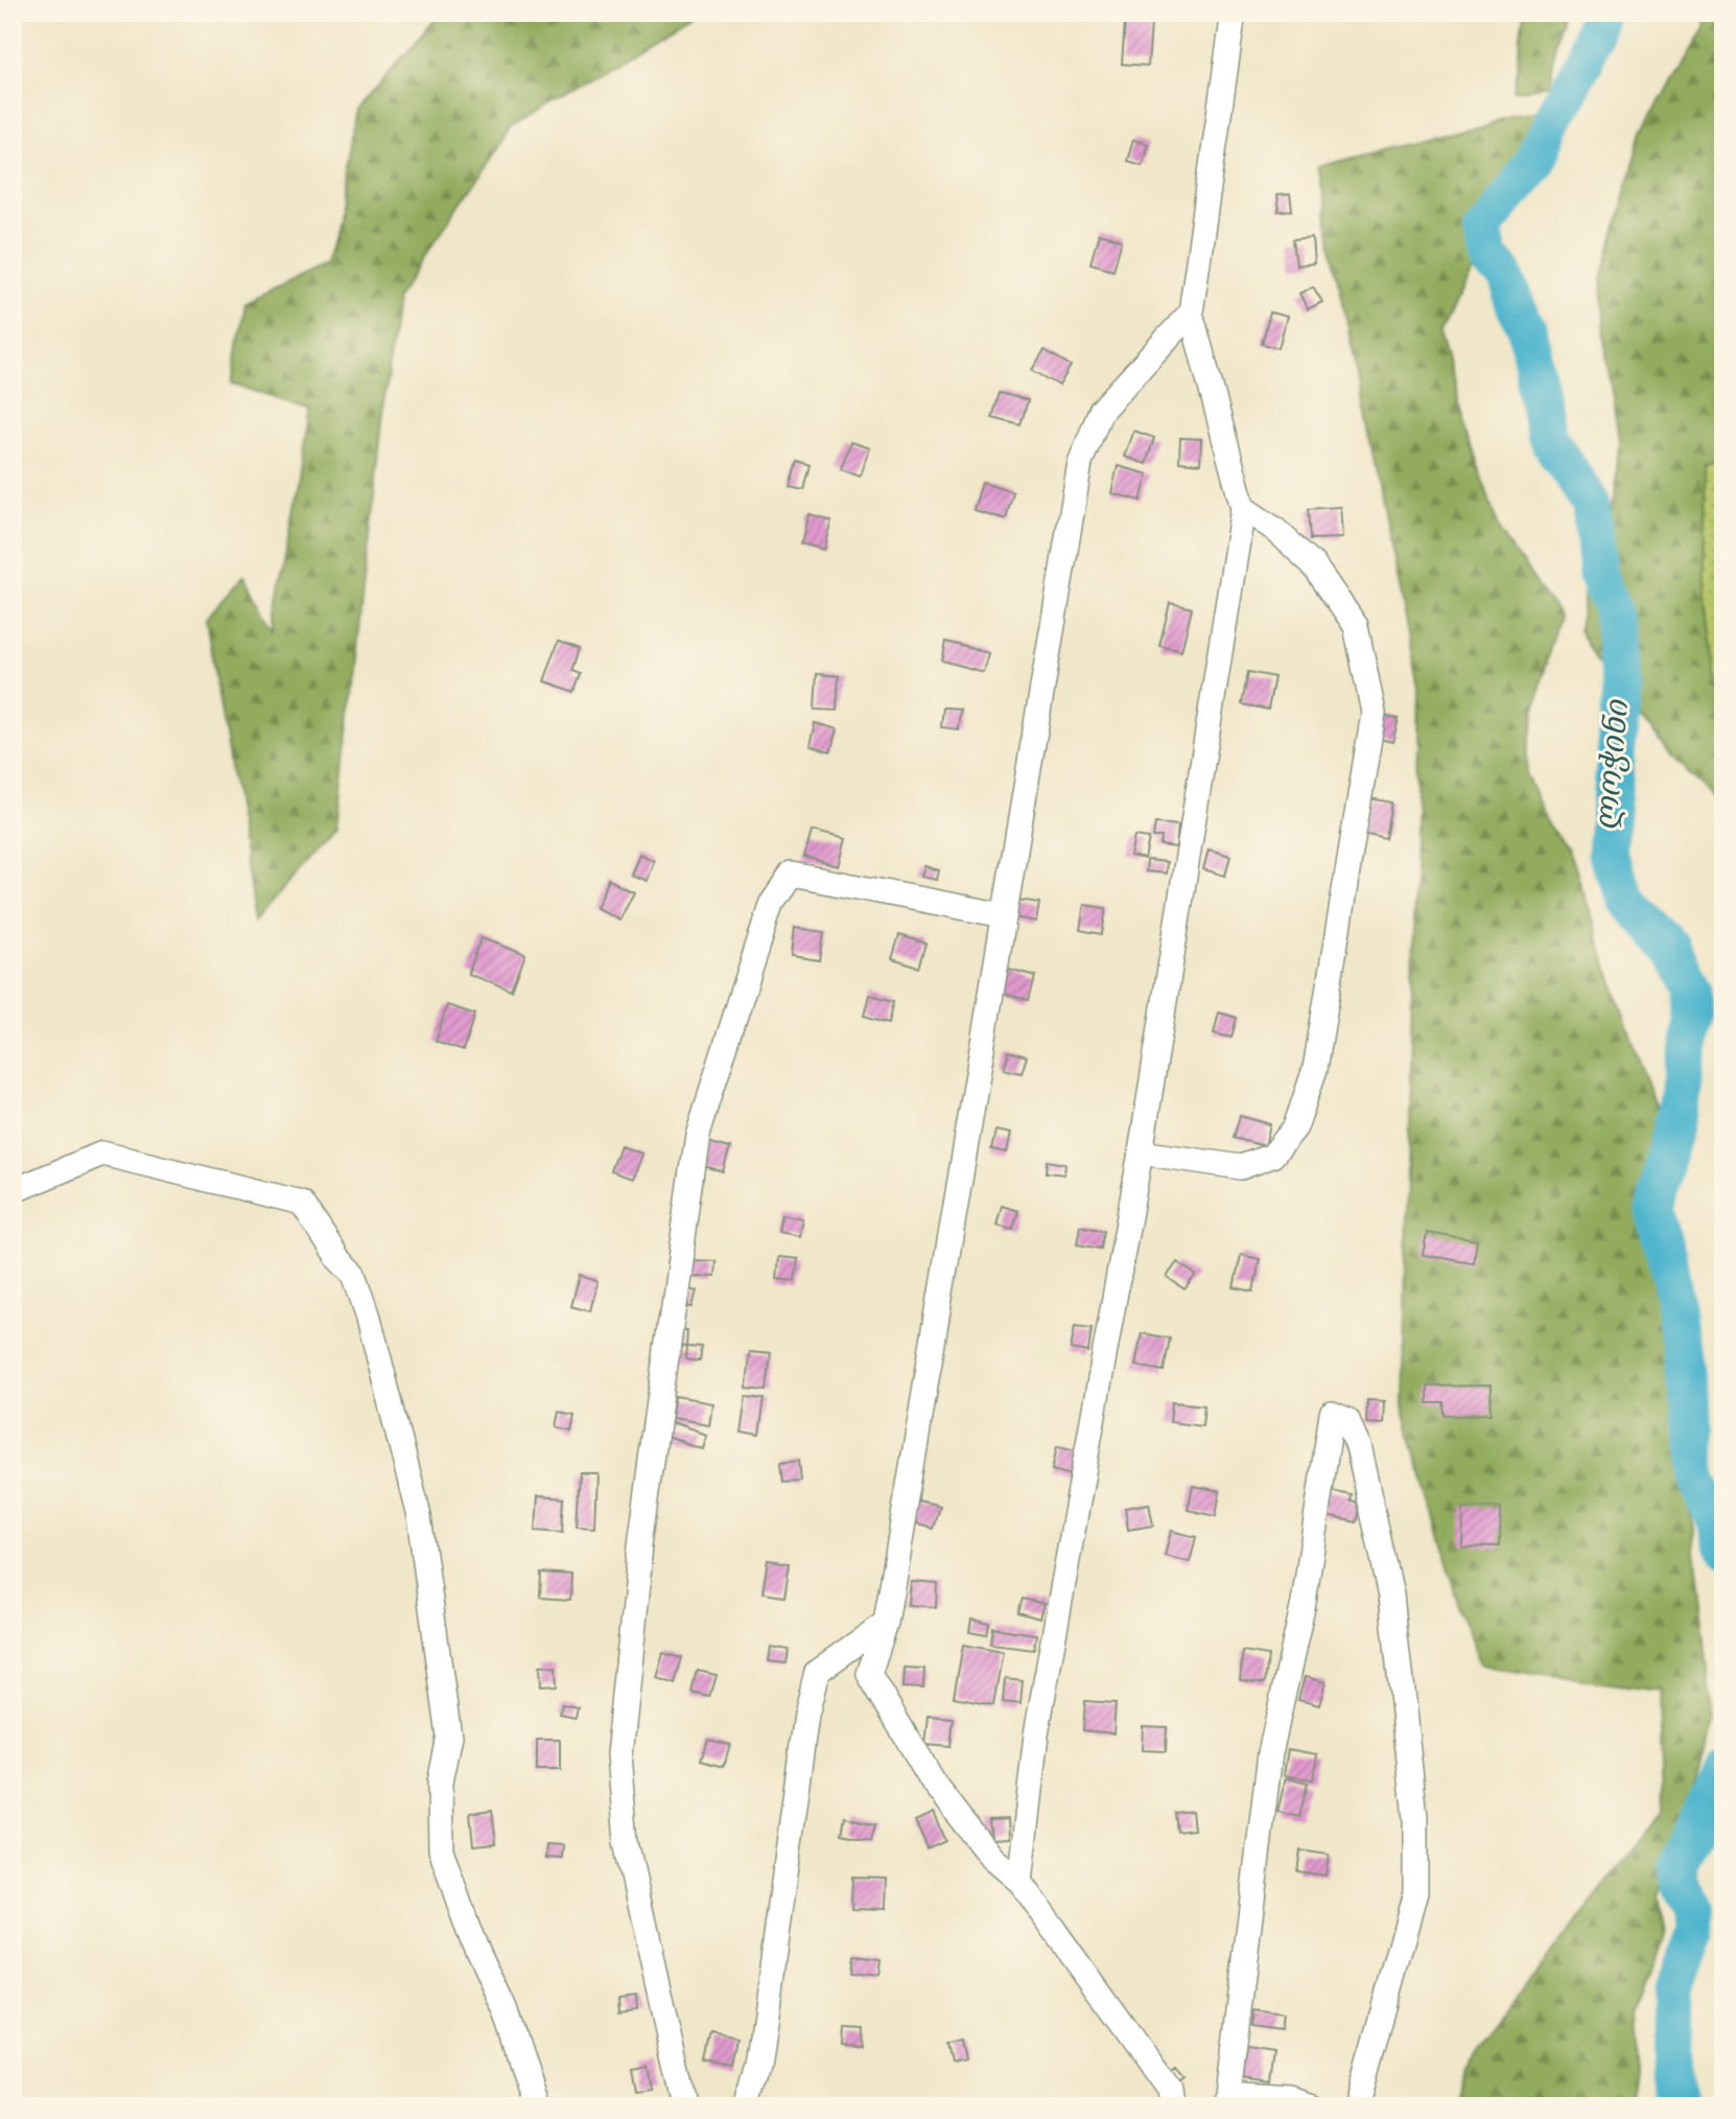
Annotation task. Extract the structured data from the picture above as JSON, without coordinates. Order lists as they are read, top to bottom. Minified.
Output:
{"water":["ლოჭინი"]}
